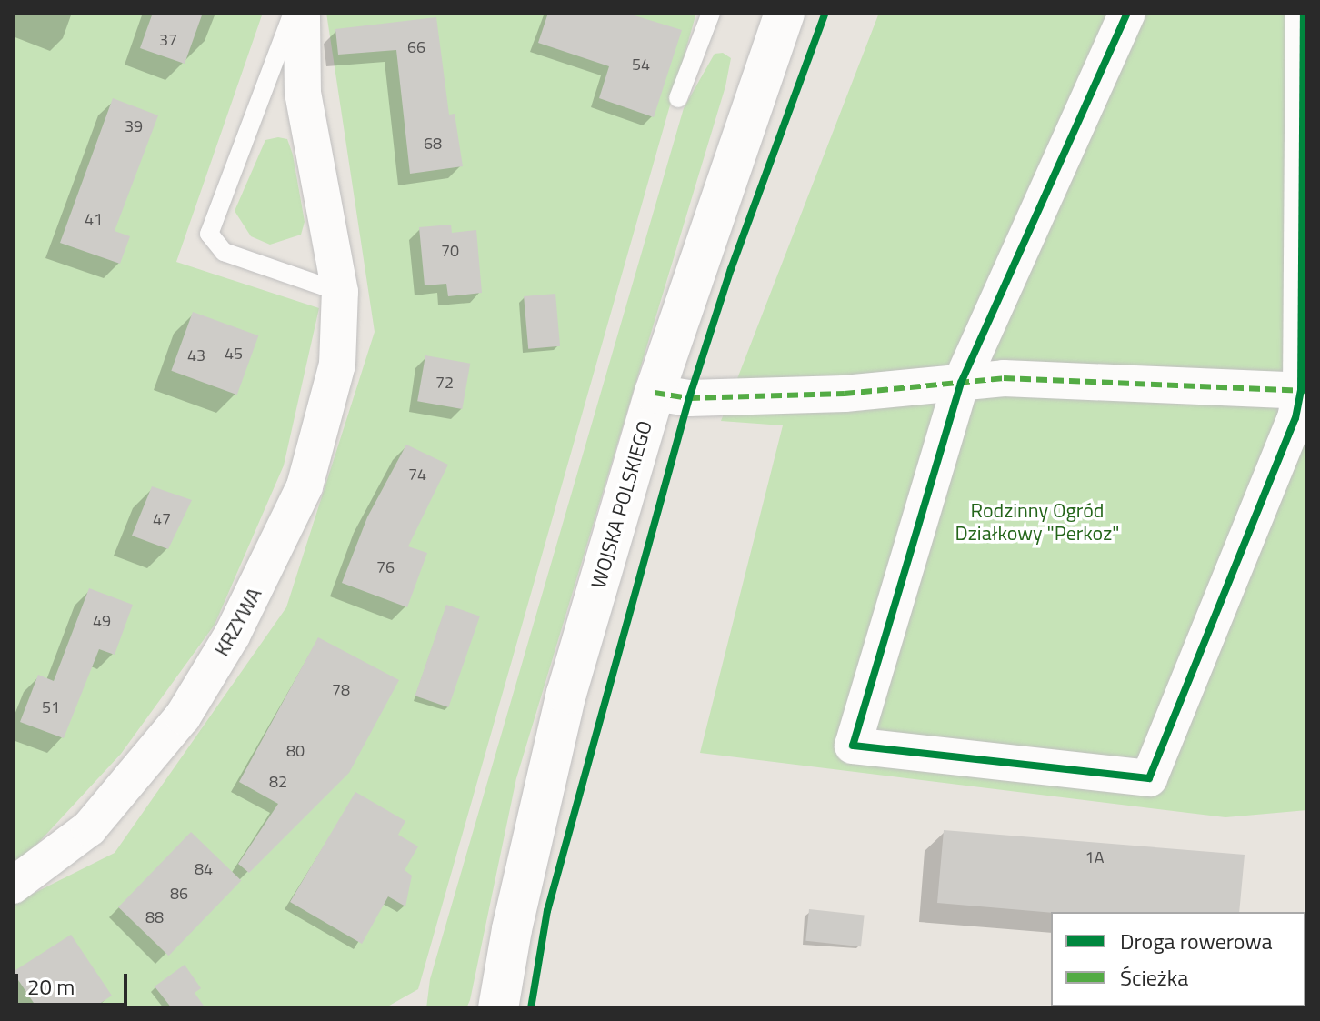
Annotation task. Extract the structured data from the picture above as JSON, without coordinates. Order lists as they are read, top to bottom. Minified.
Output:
{"streets":{"street":["WOJSKA POLSKIEGO","KRZYWA"]},"parks":["Rodzinny Ogród Działkowy \"Perkoz\""],"house_numbers":["37","66","54","39","68","41","70","45","43","72","74","47","76","49","78","51","80","82","1A","84","86","88"],"legend":["Droga rowerowa","Ścieżka"],"scale_bar":"20 m"}
